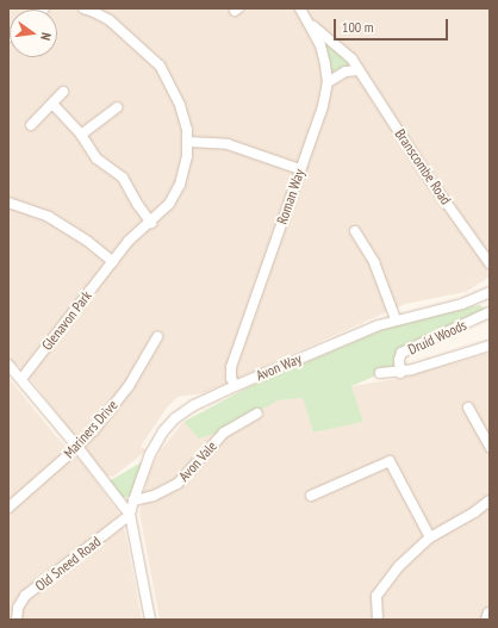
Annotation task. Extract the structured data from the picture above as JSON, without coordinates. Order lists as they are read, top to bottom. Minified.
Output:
{"streets":{"street":["Branscombe Road","Roman Way","Glenavon Park","Druid Woods","Avon Way","Mariners Drive","Avon Vale","Old Sneed Road"]},"crossings":[["Branscombe Road","Roman Way"],["Roman Way","Avon Way"],["Avon Way","Avon Vale"],["Avon Way","Old Sneed Road"]],"scale_bar":"100 m","north":"right"}
